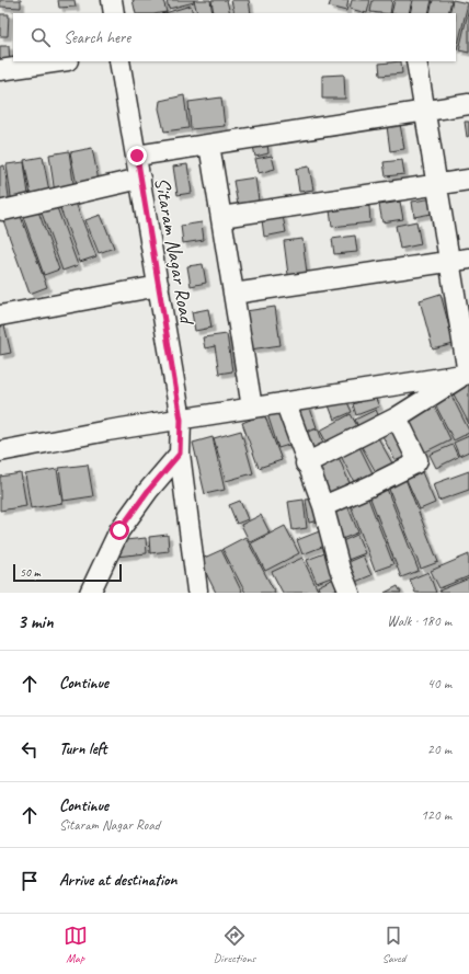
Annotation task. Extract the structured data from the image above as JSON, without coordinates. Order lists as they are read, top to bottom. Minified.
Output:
{"streets":{"street":["Sitaram Nagar Road"]},"scale_bar":"50 m","page":{"search":"Search here","scale":"50 m","heading":["3 min","Walk · 180 m"],"list":[["Continue","40 m"],["Turn left","20 m"],["Continue","Sitaram Nagar Road","120 m"],"Arrive at destination"],"nav":["Map","Directions","Saved"]}}
